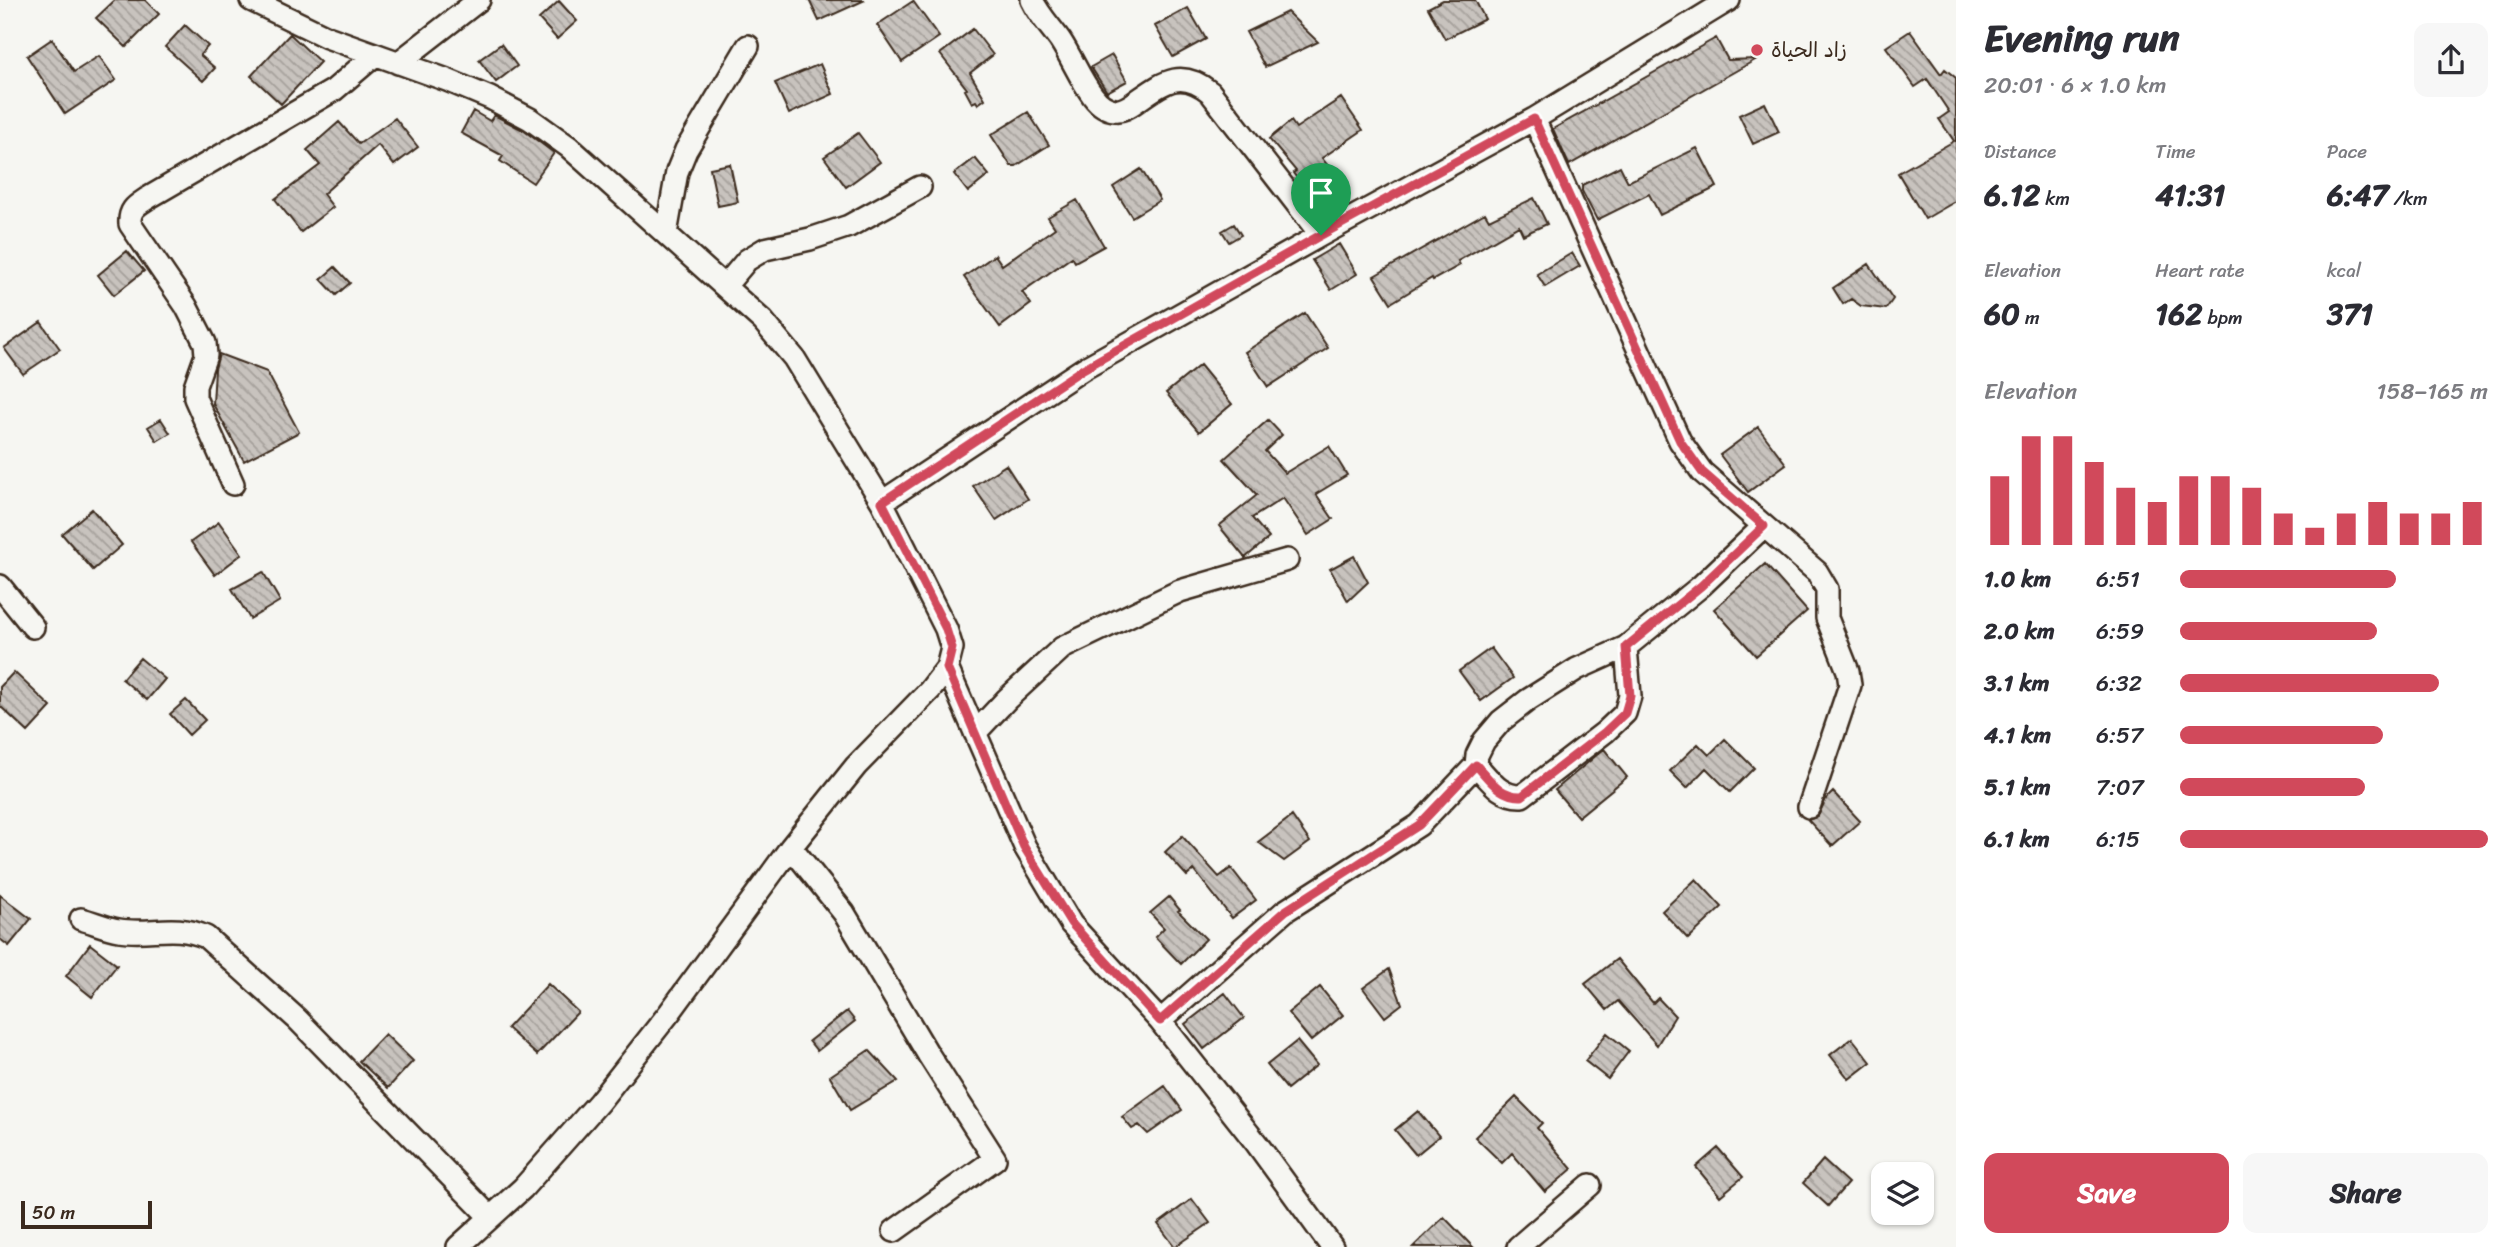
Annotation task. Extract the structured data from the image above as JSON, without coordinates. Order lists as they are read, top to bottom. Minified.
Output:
{"places":["زاد الحياة"],"scale_bar":"50 m","page":{"heading":["Evening run","20:01 · 6 × 1.0 km"],"stats":[["Distance","6.12 km"],["Time","41:31"],["Pace","6:47 /km"],["Elevation","60 m"],["Heart rate","162 bpm"],["kcal","371"]],"chart":["Elevation","158–165 m"],"list":[{"name":"1.0 km","note":"6:51"},{"name":"2.0 km","note":"6:59"},{"name":"3.1 km","note":"6:32"},{"name":"4.1 km","note":"6:57"},{"name":"5.1 km","note":"7:07"},{"name":"6.1 km","note":"6:15"}],"buttons":["Save","Share"],"scale":"50 m"}}
